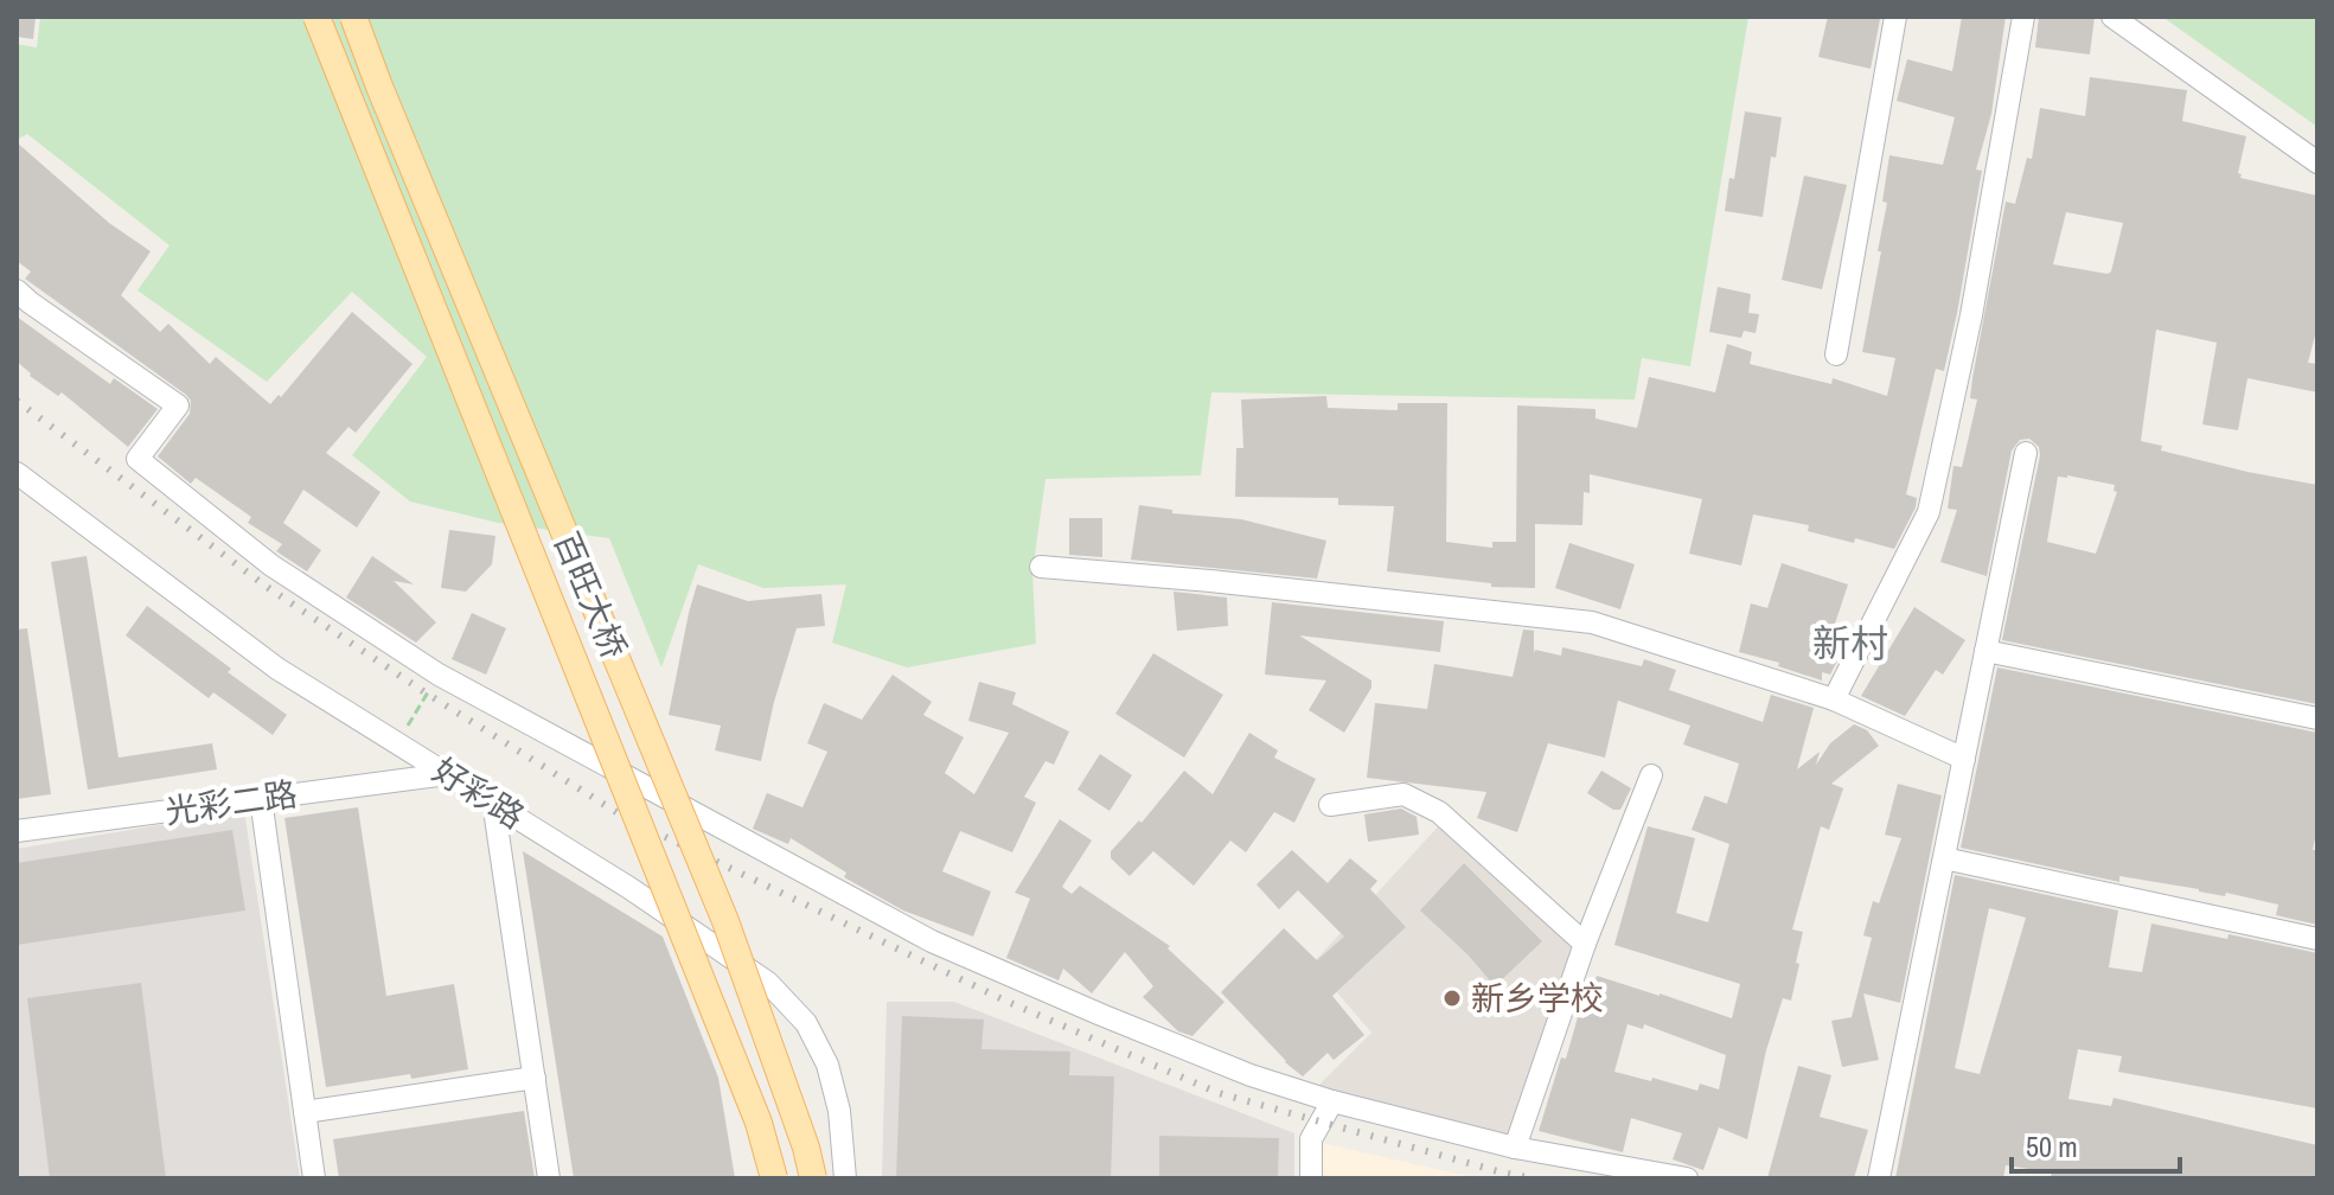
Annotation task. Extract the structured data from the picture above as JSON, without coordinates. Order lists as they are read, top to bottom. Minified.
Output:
{"streets":{"main road":["百旺大桥"],"street":["好彩路","光彩二路"]},"crossings":[["好彩路","光彩二路"]],"districts":["新村"],"places":["新乡学校"],"scale_bar":"50 m"}
